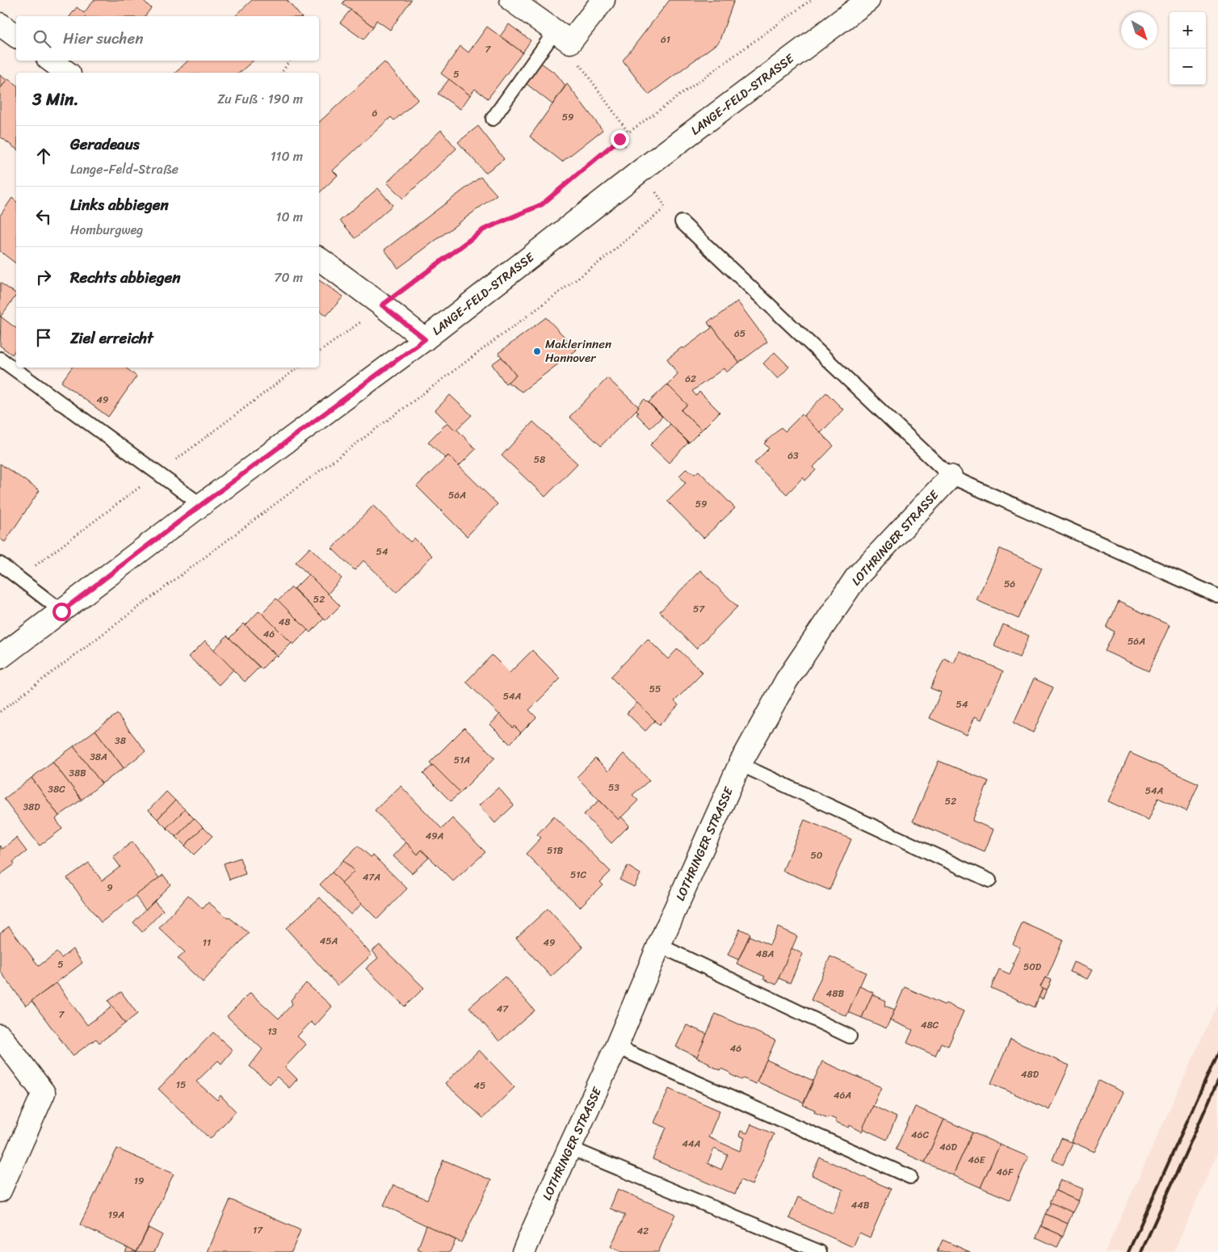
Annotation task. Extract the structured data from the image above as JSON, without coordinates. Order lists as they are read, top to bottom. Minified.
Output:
{"streets":{"street":["LANGE-FELD-STRASSE","LOTHRINGER STRASSE"]},"places":["Maklerinnen Hannover"],"house_numbers":["61","7","5","6","59","65","62","49","63","58","56A","59","54","56","52","57","48","46","56A","55","54A","54","38","38A","51A","38B","53","38C","54A","52","38D","49A","51B","50","51C","47A","9","45A","11","49","48A","5","50D","48B","47","7","48C","13","46","48D","15","45","46A","46C","44A","46D","46E","46F","19","44B","19A","17","42"],"north":"bottom right","page":{"map_buttons":["+","−"],"search":"Hier suchen","heading":["3 Min.","Zu Fuß · 190 m"],"list":[["Geradeaus","Lange-Feld-Straße","110 m"],["Links abbiegen","Homburgweg","10 m"],["Rechts abbiegen","70 m"],"Ziel erreicht"]}}
